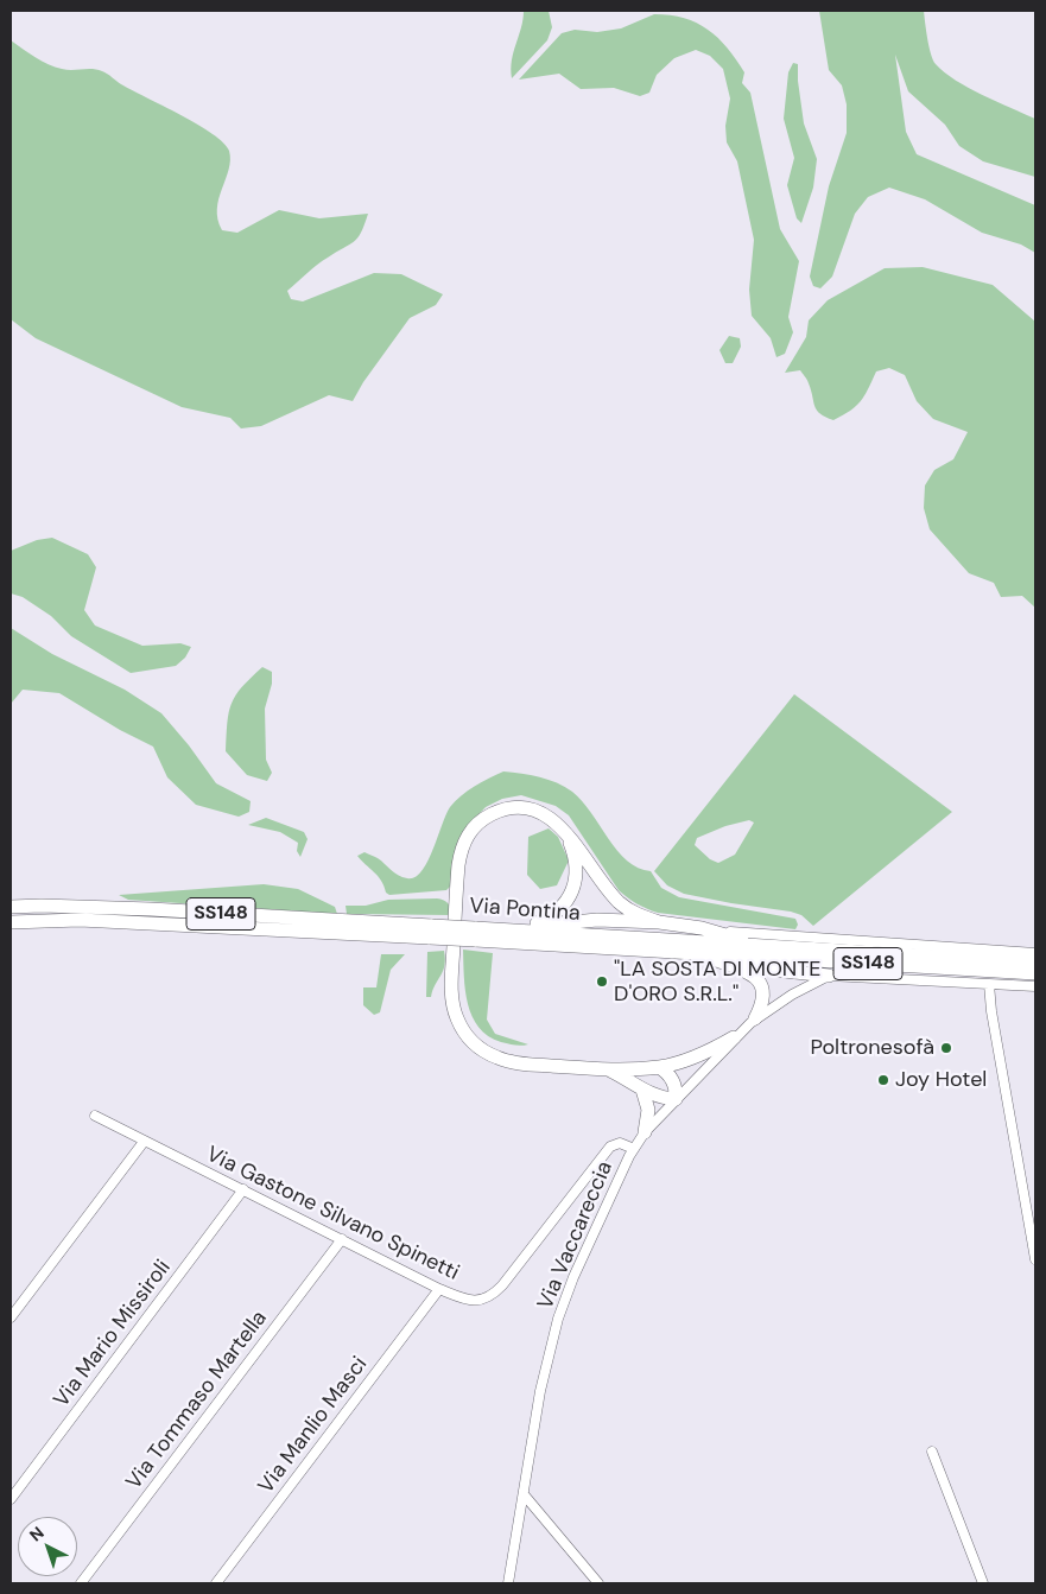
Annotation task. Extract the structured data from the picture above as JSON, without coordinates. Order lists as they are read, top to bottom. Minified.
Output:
{"streets":{"highway":["Via Pontina","SS148"],"street":["Via Gastone Silvano Spinetti","Via Vaccareccia","Via Mario Missiroli","Via Tommaso Martella","Via Manlio Masci"]},"crossings":[["Via Gastone Silvano Spinetti","Via Vaccareccia"],["Via Gastone Silvano Spinetti","Via Mario Missiroli"],["Via Gastone Silvano Spinetti","Via Tommaso Martella"],["Via Gastone Silvano Spinetti","Via Manlio Masci"]],"places":["\"LA SOSTA DI MONTE D'ORO S.R.L.\"","Poltronesofà","Joy Hotel"],"north":"top left"}
